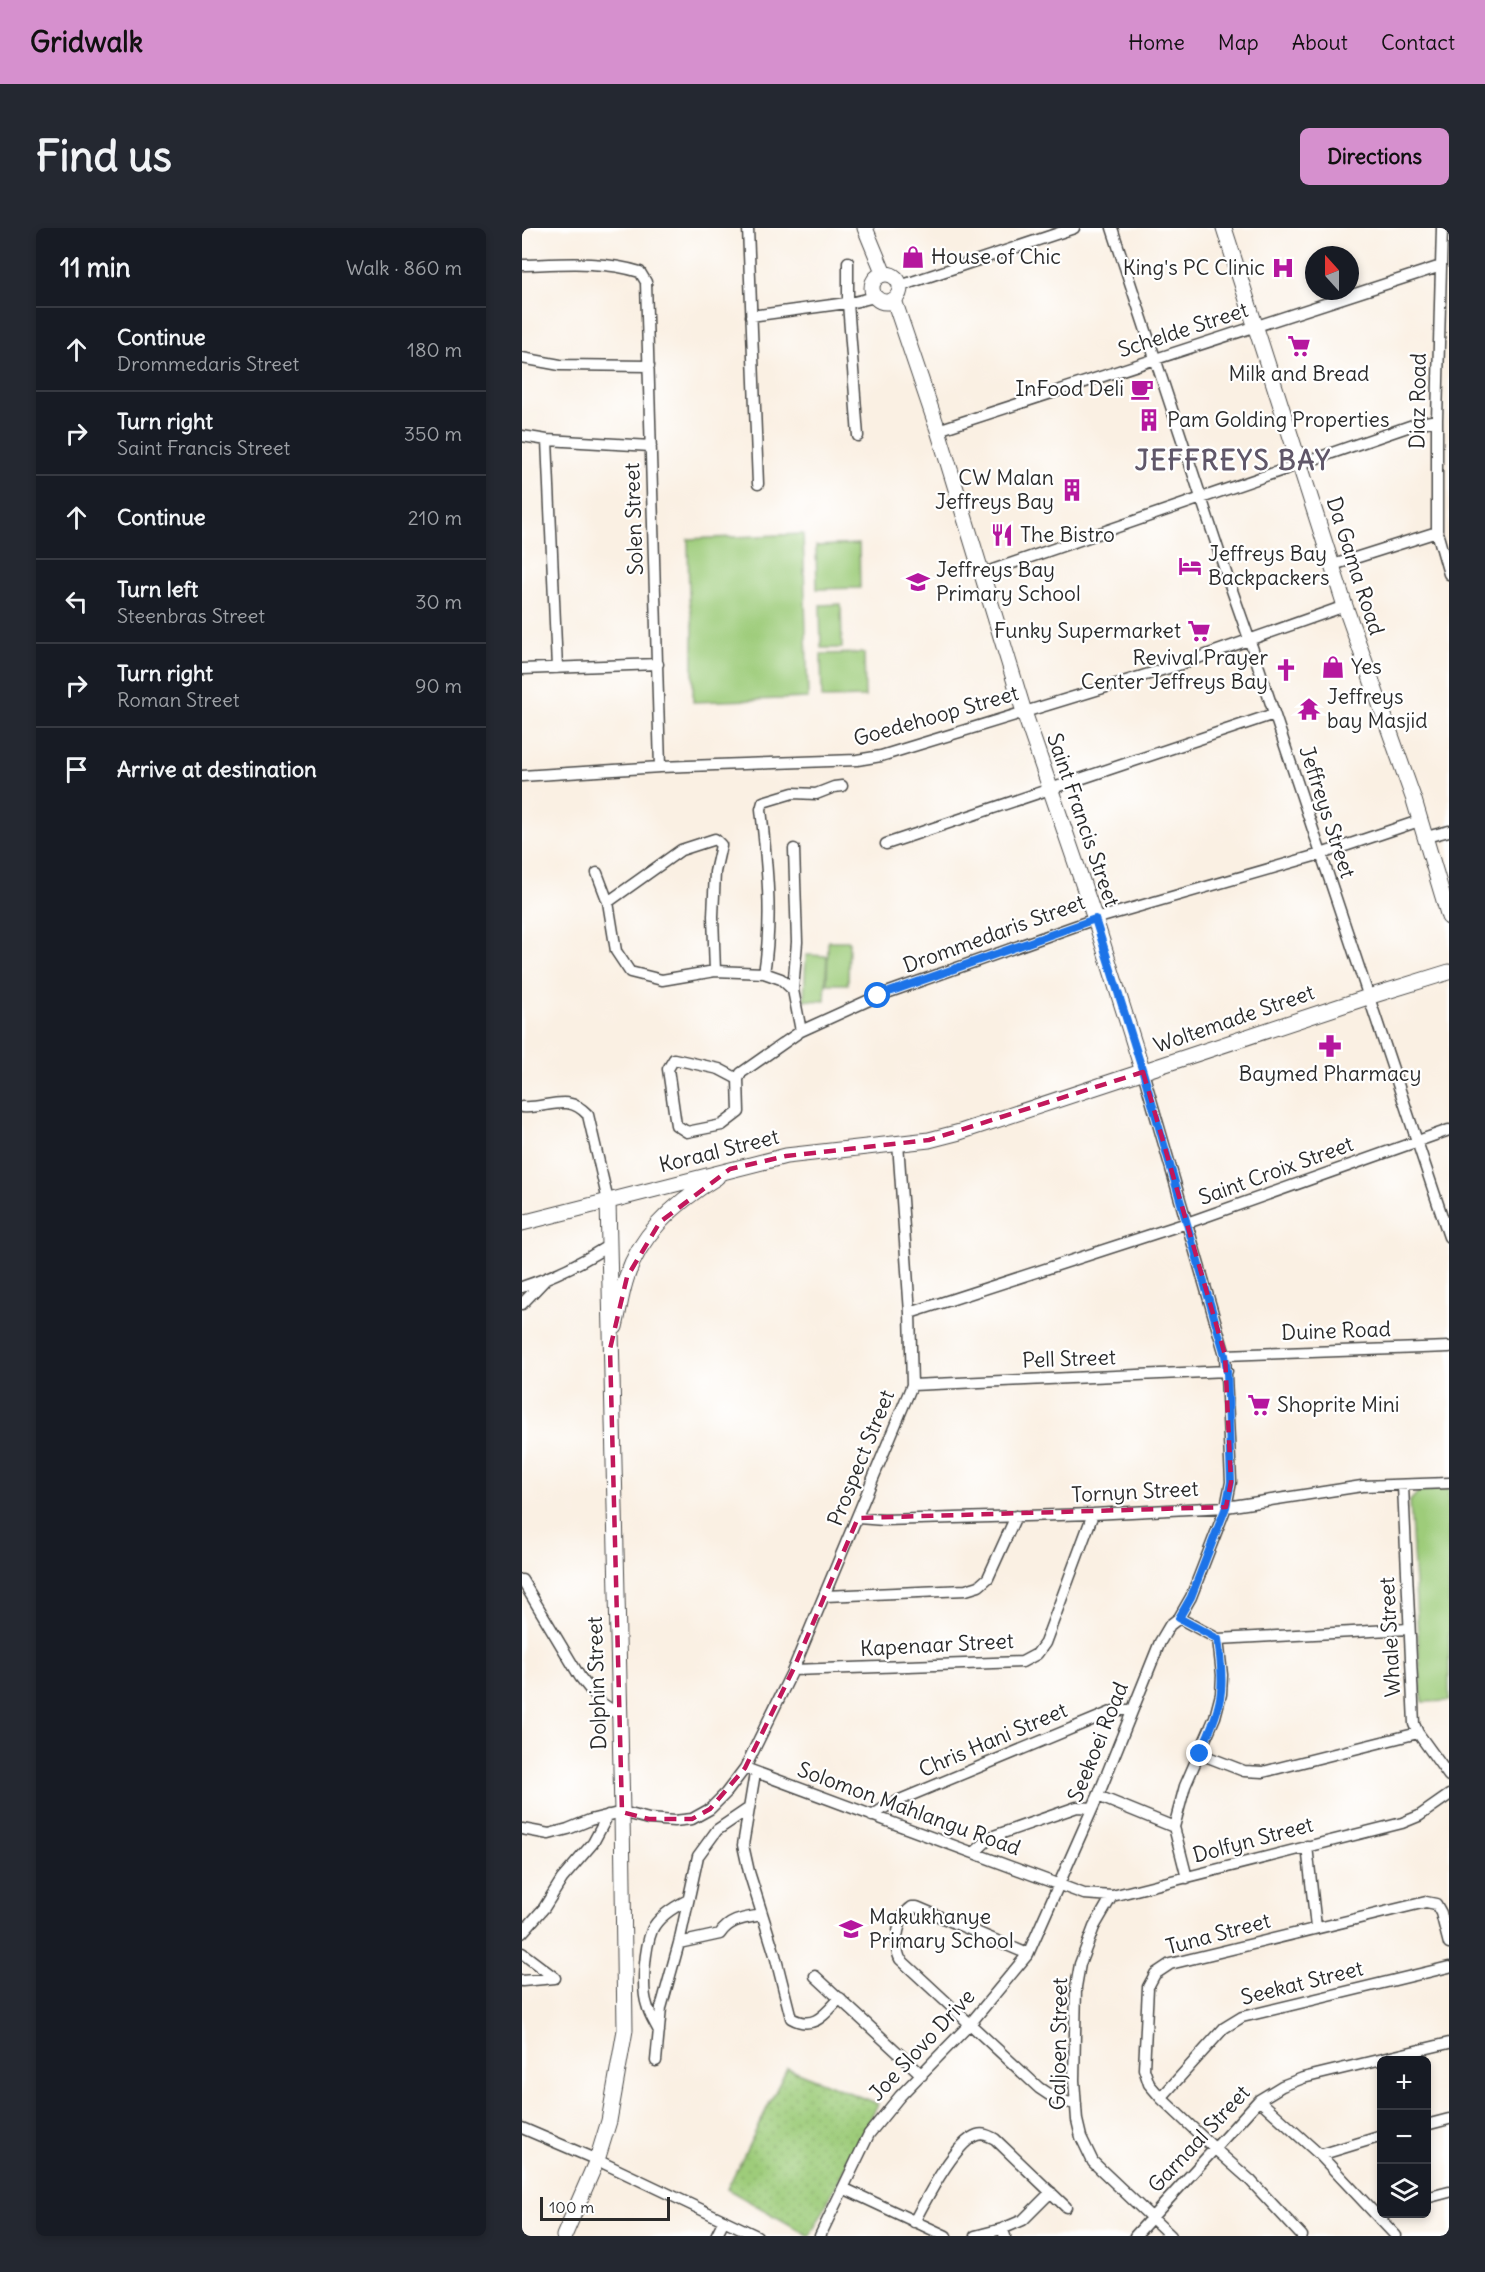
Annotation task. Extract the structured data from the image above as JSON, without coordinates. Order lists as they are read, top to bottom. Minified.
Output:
{"streets":{"street":["Schelde Street","Diaz Road","Solen Street","Da Gama Road","Goedehoop Street","Jeffreys Street","Saint Francis Street","Drommedaris Street","Woltemade Street","Koraal Street","Saint Croix Street","Duine Road","Pell Street","Prospect Street","Tornyn Street","Whale Street","Kapenaar Street","Dolphin Street","Chris Hani Street","Seekoei Road","Solomon Mahlangu Road","Dolfyn Street","Tuna Street","Seekat Street","Galjoen Street","Joe Slovo Drive","Garnaal Street"]},"crossings":[["Schelde Street","Diaz Road"],["Schelde Street","Da Gama Road"],["Schelde Street","Jeffreys Street"],["Schelde Street","Saint Francis Street"],["Solen Street","Goedehoop Street"],["Da Gama Road","Goedehoop Street"],["Da Gama Road","Drommedaris Street"],["Goedehoop Street","Jeffreys Street"],["Goedehoop Street","Saint Francis Street"],["Jeffreys Street","Drommedaris Street"],["Jeffreys Street","Woltemade Street"],["Jeffreys Street","Saint Croix Street"],["Saint Francis Street","Drommedaris Street"],["Saint Francis Street","Woltemade Street"],["Saint Francis Street","Saint Croix Street"],["Saint Francis Street","Duine Road"],["Saint Francis Street","Pell Street"],["Saint Francis Street","Tornyn Street"],["Saint Francis Street","Seekoei Road"],["Woltemade Street","Koraal Street"],["Koraal Street","Prospect Street"],["Koraal Street","Dolphin Street"],["Saint Croix Street","Prospect Street"],["Pell Street","Prospect Street"],["Prospect Street","Tornyn Street"],["Prospect Street","Kapenaar Street"],["Prospect Street","Solomon Mahlangu Road"],["Tornyn Street","Whale Street"],["Tornyn Street","Kapenaar Street"],["Tornyn Street","Seekoei Road"],["Chris Hani Street","Seekoei Road"],["Chris Hani Street","Solomon Mahlangu Road"],["Seekoei Road","Solomon Mahlangu Road"],["Seekoei Road","Dolfyn Street"],["Seekoei Road","Joe Slovo Drive"],["Solomon Mahlangu Road","Dolfyn Street"],["Solomon Mahlangu Road","Joe Slovo Drive"],["Dolfyn Street","Galjoen Street"],["Dolfyn Street","Joe Slovo Drive"],["Tuna Street","Seekat Street"],["Tuna Street","Garnaal Street"],["Galjoen Street","Garnaal Street"]],"districts":["JEFFREYS BAY"],"places":{"shop":["House of Chic","Yes"],"hospital":["King's PC Clinic"],"supermarket":["Milk and Bread","Funky Supermarket","Shoprite Mini"],"cafe":["InFood Deli"],"building":["Pam Golding Properties","CW Malan Jeffreys Bay"],"restaurant":["The Bistro"],"hotel":["Jeffreys Bay Backpackers"],"school or university":["Jeffreys Bay Primary School","Makukhanye Primary School"],"church":["Revival Prayer Center Jeffreys Bay"],"temple":["Jeffreys bay Masjid"],"pharmacy":["Baymed Pharmacy"]},"scale_bar":"100 m","north":"top","page":{"header":"Gridwalk","nav":["Home","Map","About","Contact"],"buttons":"Directions","title":"Find us","heading":["11 min","Walk · 860 m"],"list":[["Continue","Drommedaris Street","180 m"],["Turn right","Saint Francis Street","350 m"],["Continue","210 m"],["Turn left","Steenbras Street","30 m"],["Turn right","Roman Street","90 m"],"Arrive at destination"],"map_buttons":["+","−"],"scale":"100 m"}}
